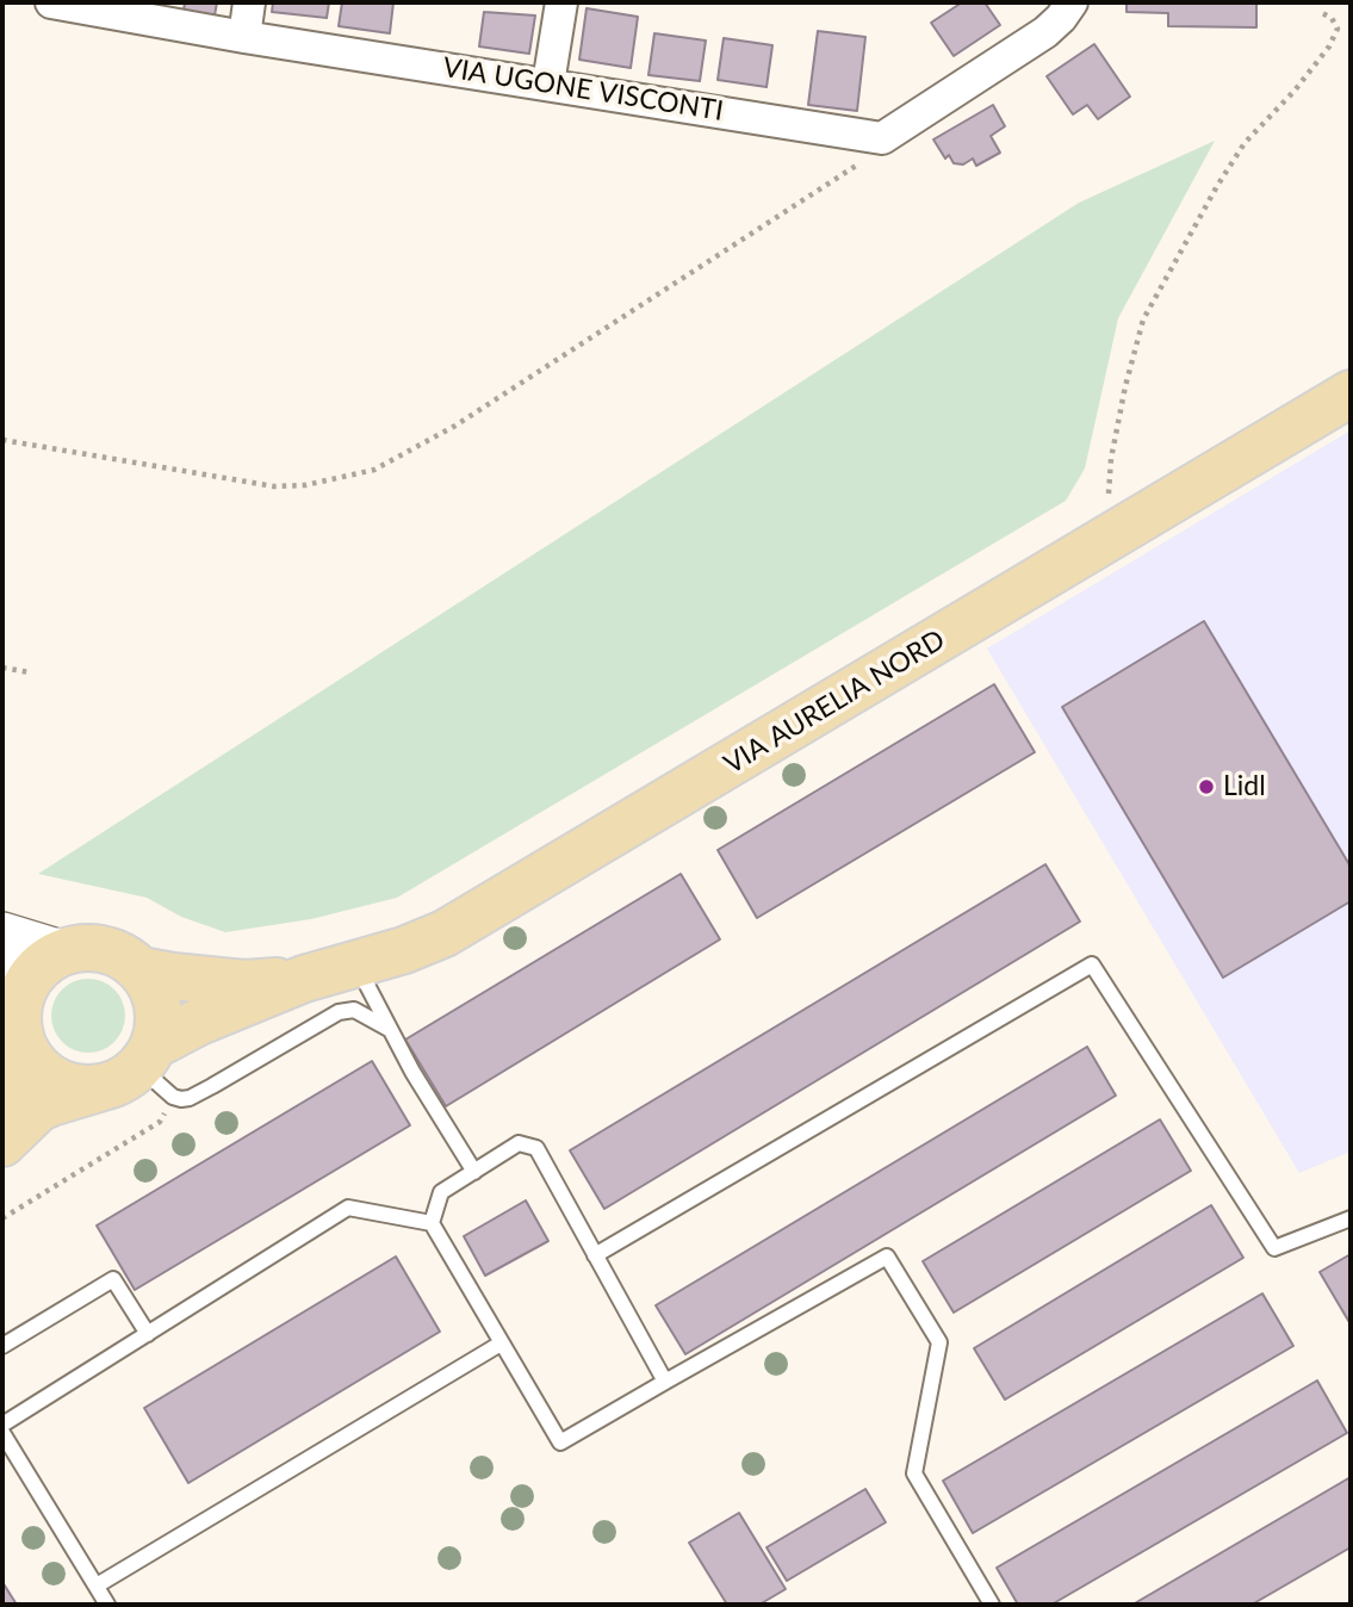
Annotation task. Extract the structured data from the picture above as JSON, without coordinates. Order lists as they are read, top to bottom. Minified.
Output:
{"streets":{"main road":["VIA AURELIA NORD"],"street":["VIA UGONE VISCONTI"]},"places":["Lidl"]}
